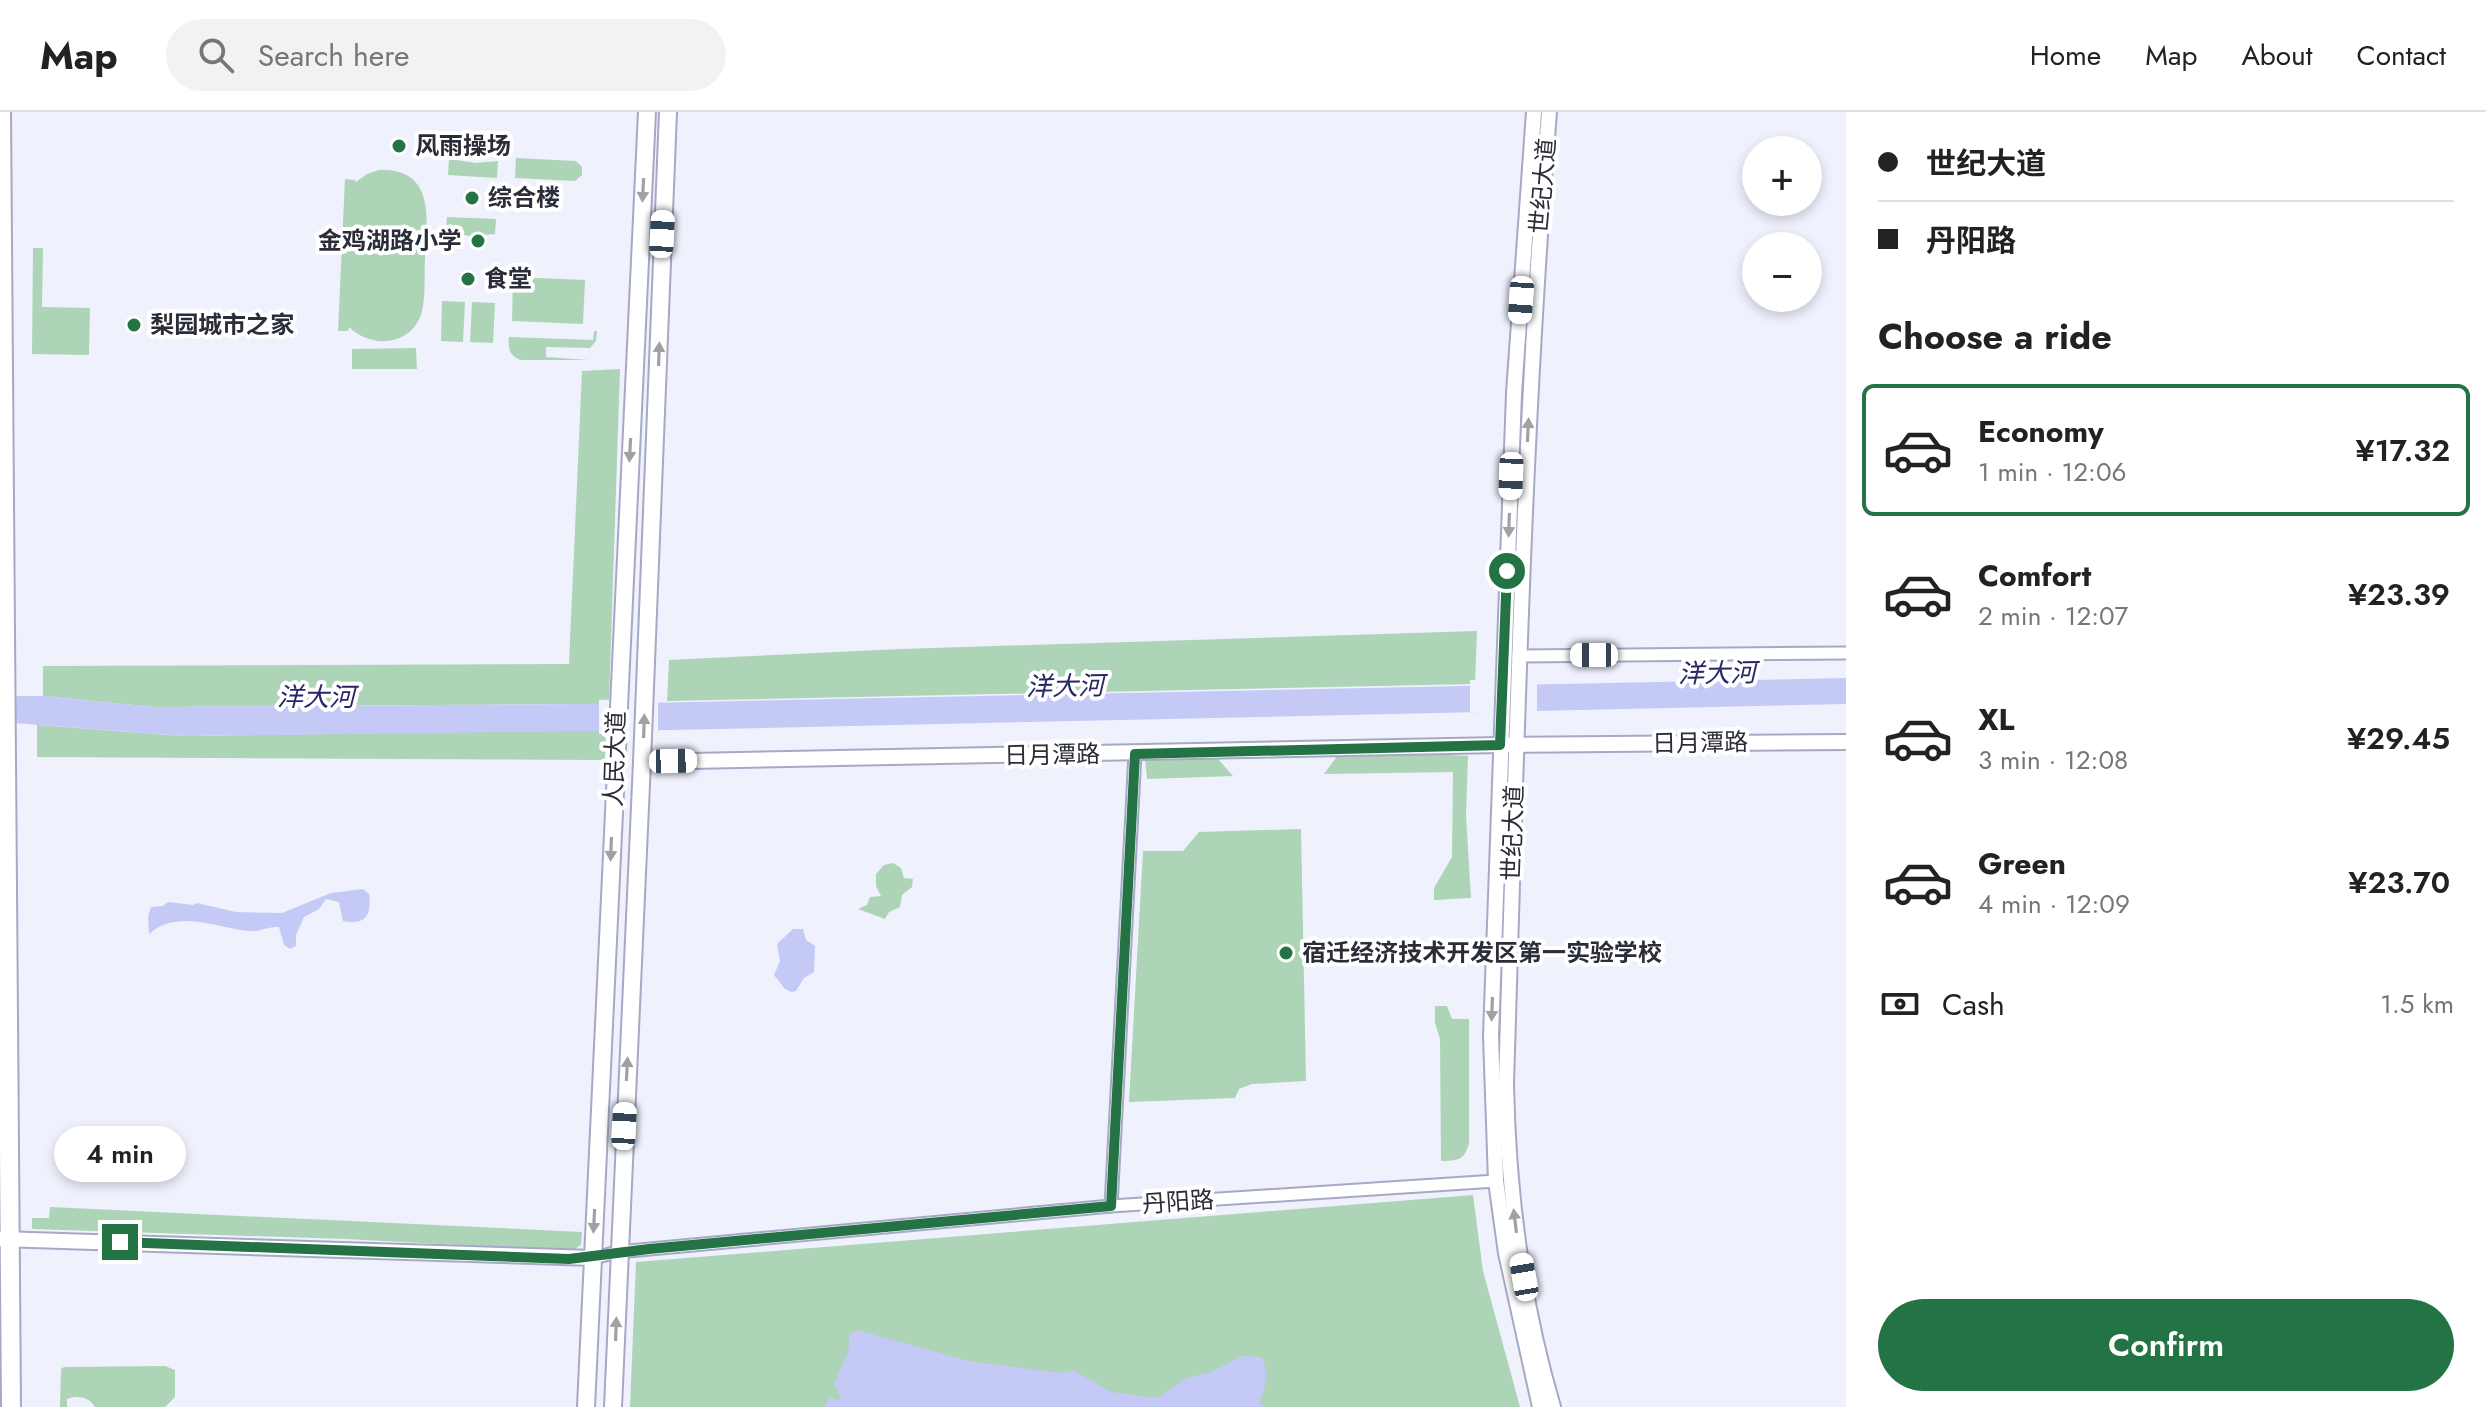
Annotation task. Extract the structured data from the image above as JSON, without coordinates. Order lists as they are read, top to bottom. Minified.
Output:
{"streets":{"main road":["人民大道"],"street":["世纪大道","日月潭路","丹阳路"]},"crossings":[["世纪大道","日月潭路"],["世纪大道","丹阳路"],["日月潭路","人民大道"],["人民大道","丹阳路"]],"water":["洋大河"],"places":["风雨操场","综合楼","金鸡湖路小学","食堂","梨园城市之家","宿迁经济技术开发区第一实验学校"],"page":{"header":"Map","search":"Search here","nav":["Home","Map","About","Contact"],"banner":["世纪大道","丹阳路"],"map_buttons":["+","−"],"heading":"Choose a ride","list":[{"name":"Economy","note":"1 min · 12:06","value":"¥17.32"},{"name":"Comfort","note":"2 min · 12:07","value":"¥23.39"},{"name":"XL","note":"3 min · 12:08","value":"¥29.45"},{"name":"Green","note":"4 min · 12:09","value":"¥23.70"}],"pay":["Cash","1.5 km"],"bubble":"4 min","buttons":"Confirm"}}
